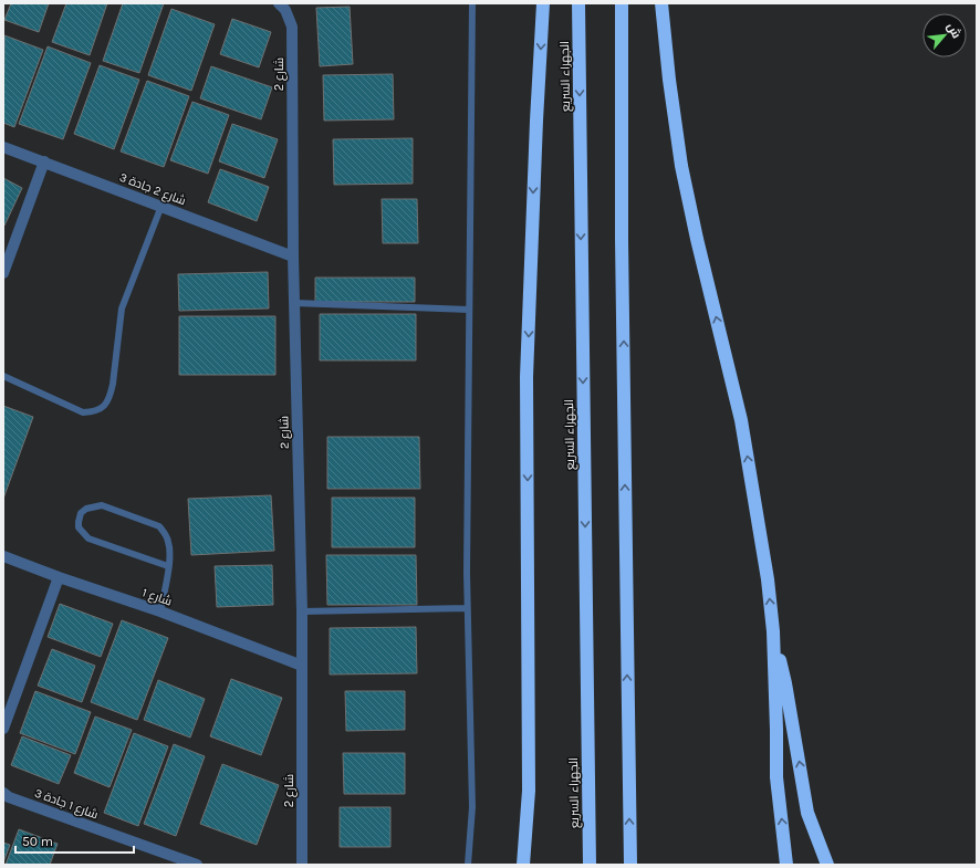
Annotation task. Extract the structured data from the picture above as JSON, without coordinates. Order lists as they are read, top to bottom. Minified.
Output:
{"streets":{"highway":["الجهراء السريع"],"street":["شارع 2","شارع 2 جادة 3","شارع 1","شارع 1 جادة 3"]},"crossings":[["شارع 2","شارع 2 جادة 3"],["شارع 2","شارع 1"]],"scale_bar":"50 m","north":"top right"}
